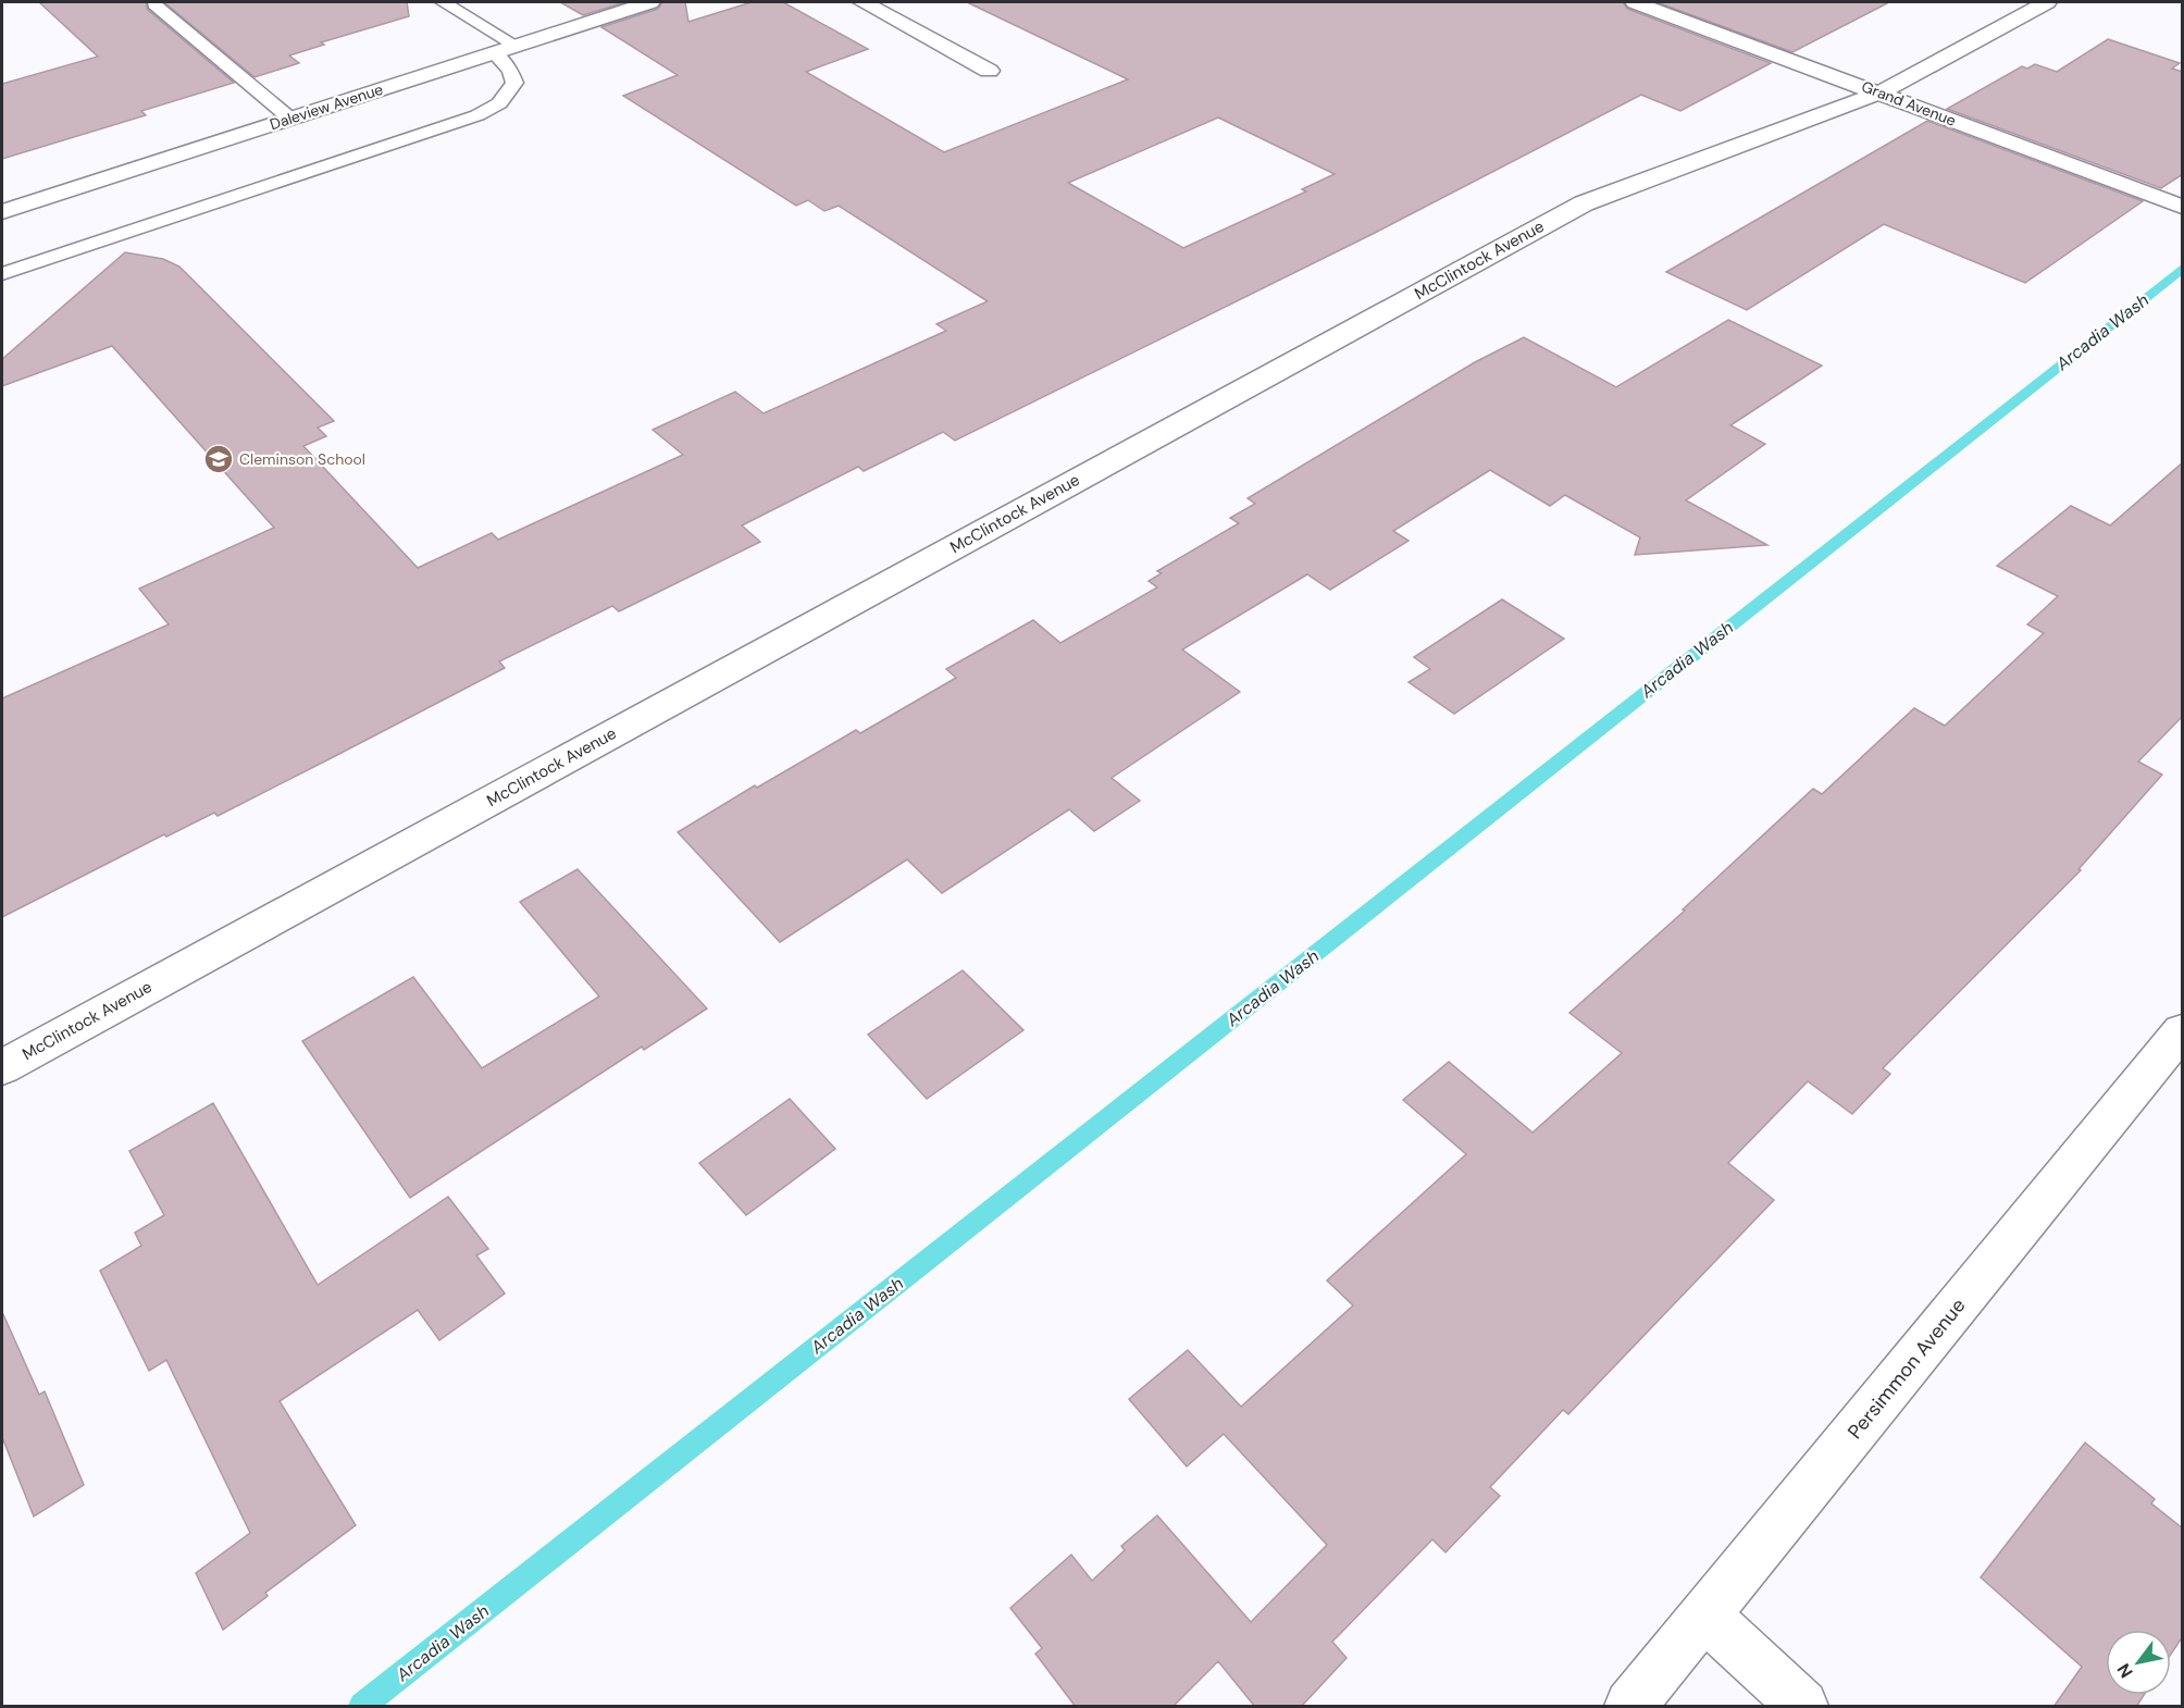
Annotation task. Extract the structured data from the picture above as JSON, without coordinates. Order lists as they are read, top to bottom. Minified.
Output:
{"streets":{"street":["Grand Avenue","Daleview Avenue","McClintock Avenue","Persimmon Avenue"]},"crossings":[["Grand Avenue","McClintock Avenue"]],"water":["Arcadia Wash"],"places":{"school or university":["Cleminson School"]},"north":"bottom left"}
